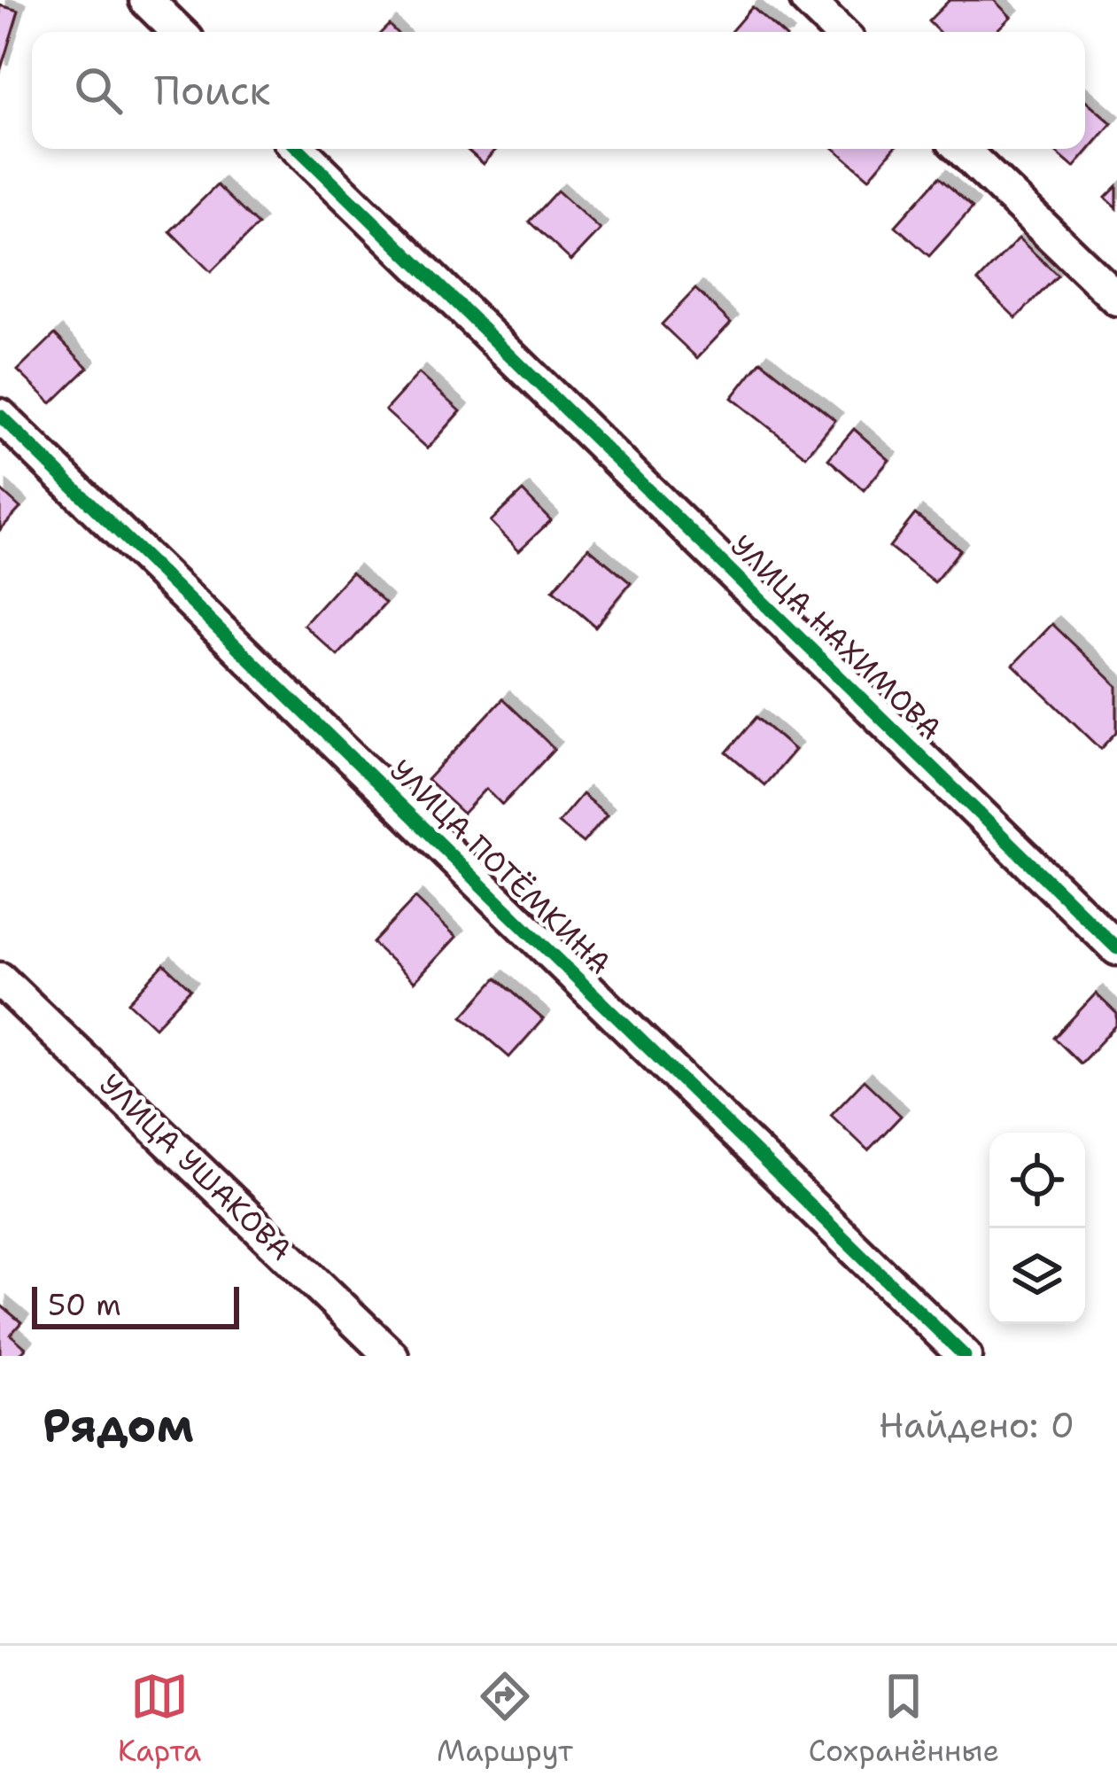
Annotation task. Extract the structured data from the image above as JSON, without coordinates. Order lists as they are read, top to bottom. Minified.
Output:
{"streets":{"street":["УЛИЦА НАХИМОВА","УЛИЦА ПОТЁМКИНА","УЛИЦА УШАКОВА"]},"scale_bar":"50 m","page":{"search":"Поиск","scale":"50 m","heading":["Рядом","Найдено: 0"],"nav":["Карта","Маршрут","Сохранённые"]}}
